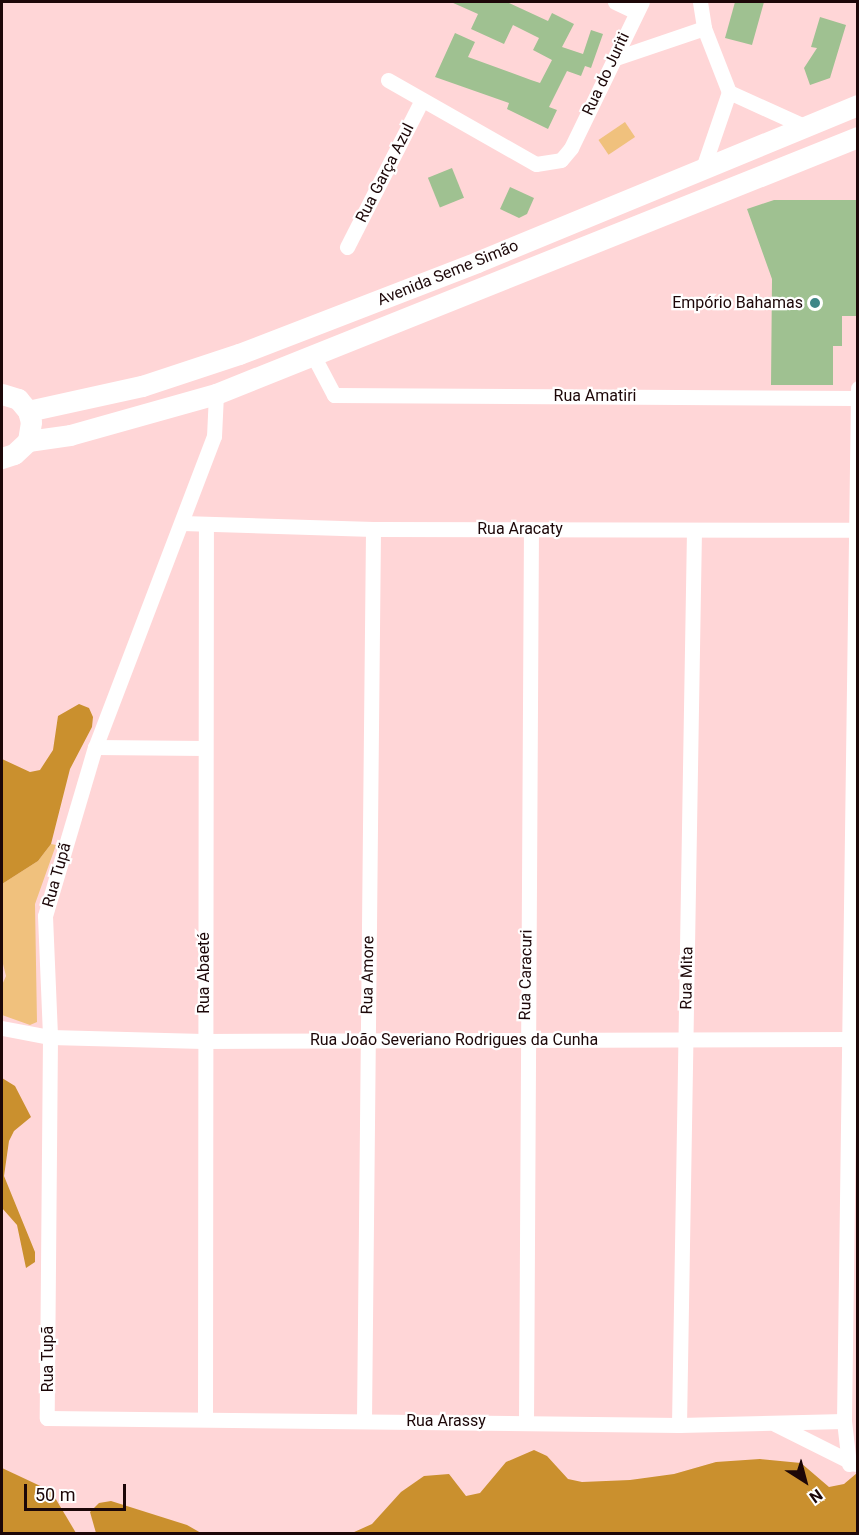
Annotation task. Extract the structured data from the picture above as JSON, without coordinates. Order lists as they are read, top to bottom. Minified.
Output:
{"streets":{"main road":["Avenida Seme Simão"],"street":["Rua do Juriti","Rua Garça Azul","Rua Amatiri","Rua Aracaty","Rua Tupã","Rua Abaeté","Rua Amore","Rua Caracuri","Rua Mita","Rua João Severiano Rodrigues da Cunha","Rua Arassy"]},"crossings":[["Rua do Juriti","Rua Garça Azul"],["Avenida Seme Simão","Rua Amatiri"],["Avenida Seme Simão","Rua Tupã"],["Rua Aracaty","Rua Tupã"],["Rua Aracaty","Rua Abaeté"],["Rua Aracaty","Rua Amore"],["Rua Aracaty","Rua Caracuri"],["Rua Aracaty","Rua Mita"],["Rua Tupã","Rua João Severiano Rodrigues da Cunha"],["Rua Tupã","Rua Arassy"],["Rua Abaeté","Rua João Severiano Rodrigues da Cunha"],["Rua Abaeté","Rua Arassy"],["Rua Amore","Rua João Severiano Rodrigues da Cunha"],["Rua Amore","Rua Arassy"],["Rua Caracuri","Rua João Severiano Rodrigues da Cunha"],["Rua Caracuri","Rua Arassy"],["Rua Mita","Rua João Severiano Rodrigues da Cunha"],["Rua Mita","Rua Arassy"]],"places":["Empório Bahamas"],"scale_bar":"50 m","north":"bottom right"}
